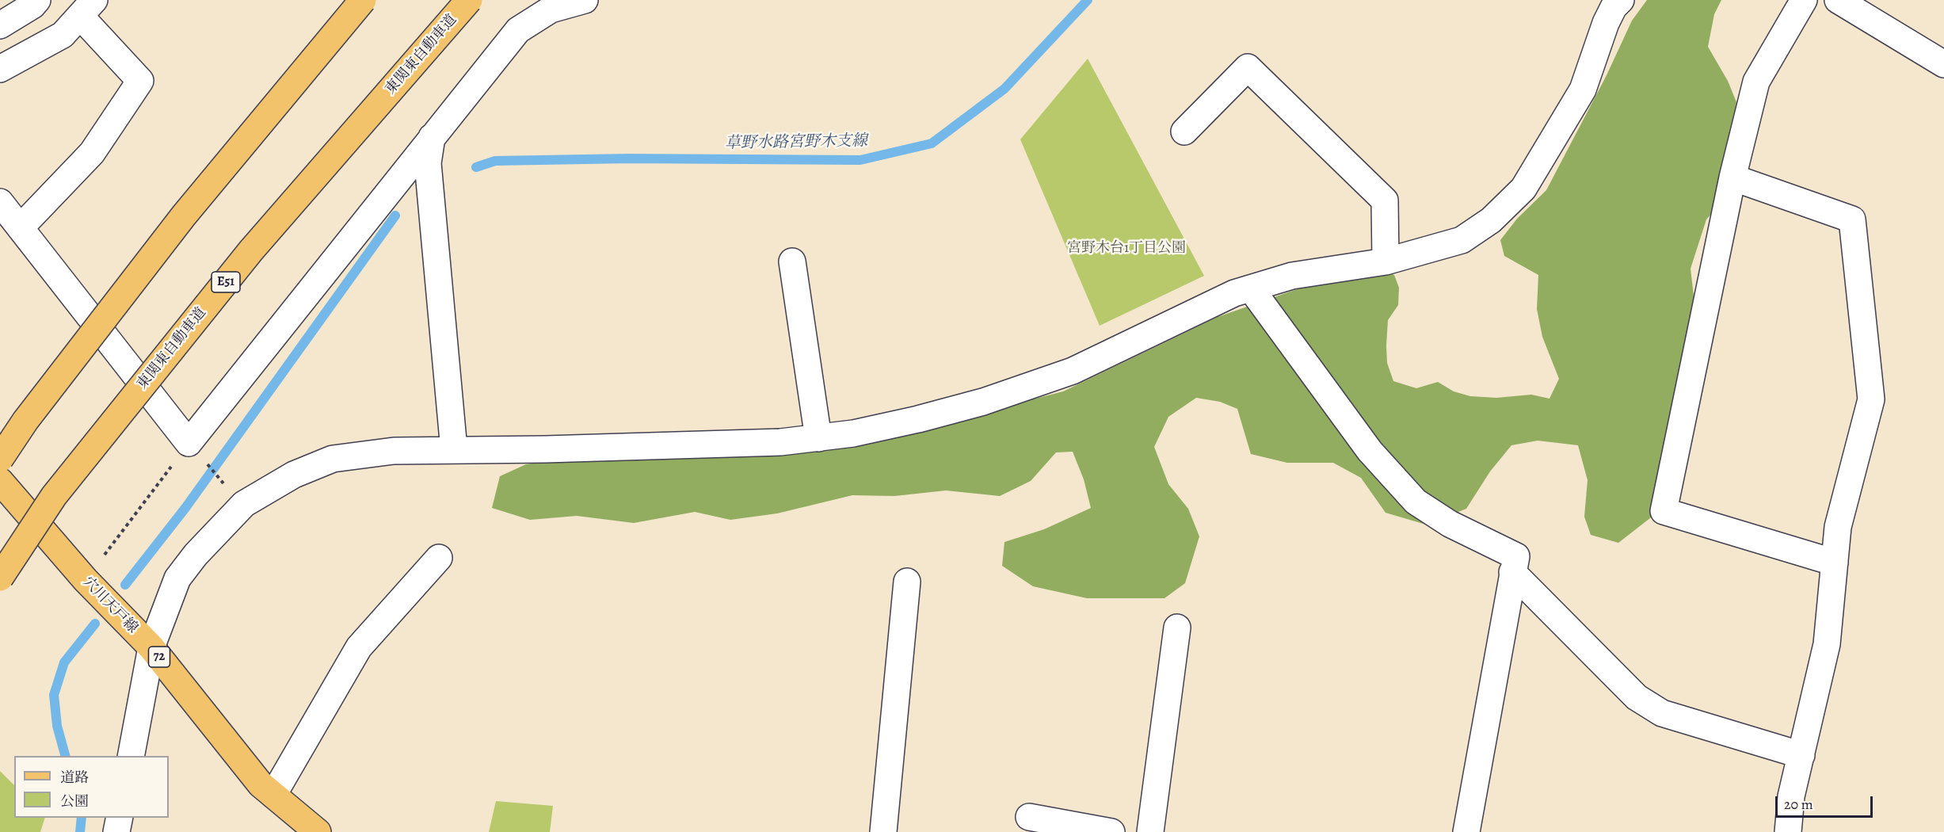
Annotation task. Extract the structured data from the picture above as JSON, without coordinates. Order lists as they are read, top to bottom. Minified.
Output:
{"streets":{"main road":["東関東自動車道","E51","穴川天戸線","72"]},"water":["草野水路宮野木支線"],"parks":["宮野木台1丁目公園"],"legend":["道路","公園"],"scale_bar":"20 m"}
